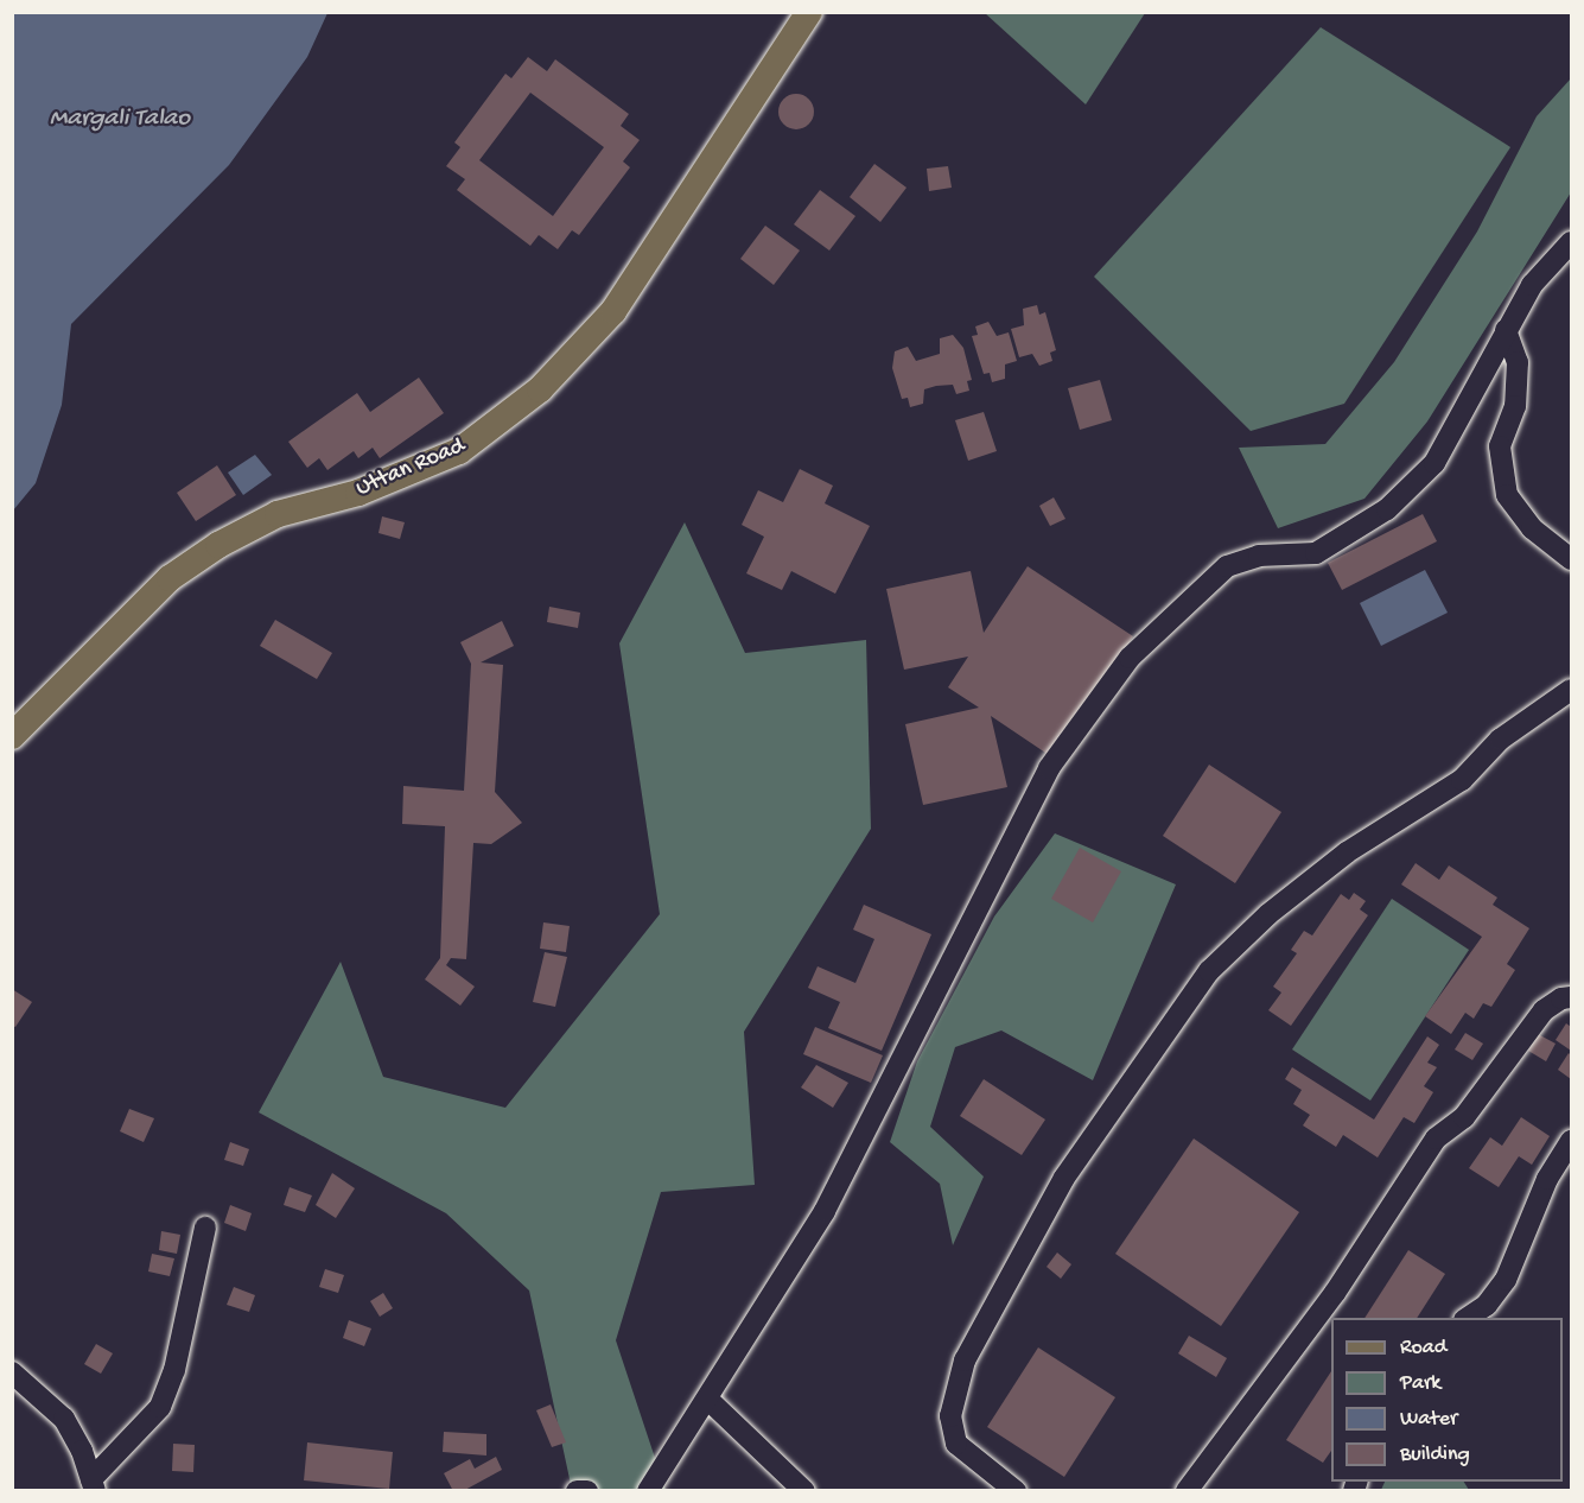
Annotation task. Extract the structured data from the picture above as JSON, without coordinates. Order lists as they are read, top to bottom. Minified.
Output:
{"streets":{"main road":["Uttan Road"]},"water":["Margali Talao"],"legend":["Road","Park","Water","Building"]}
